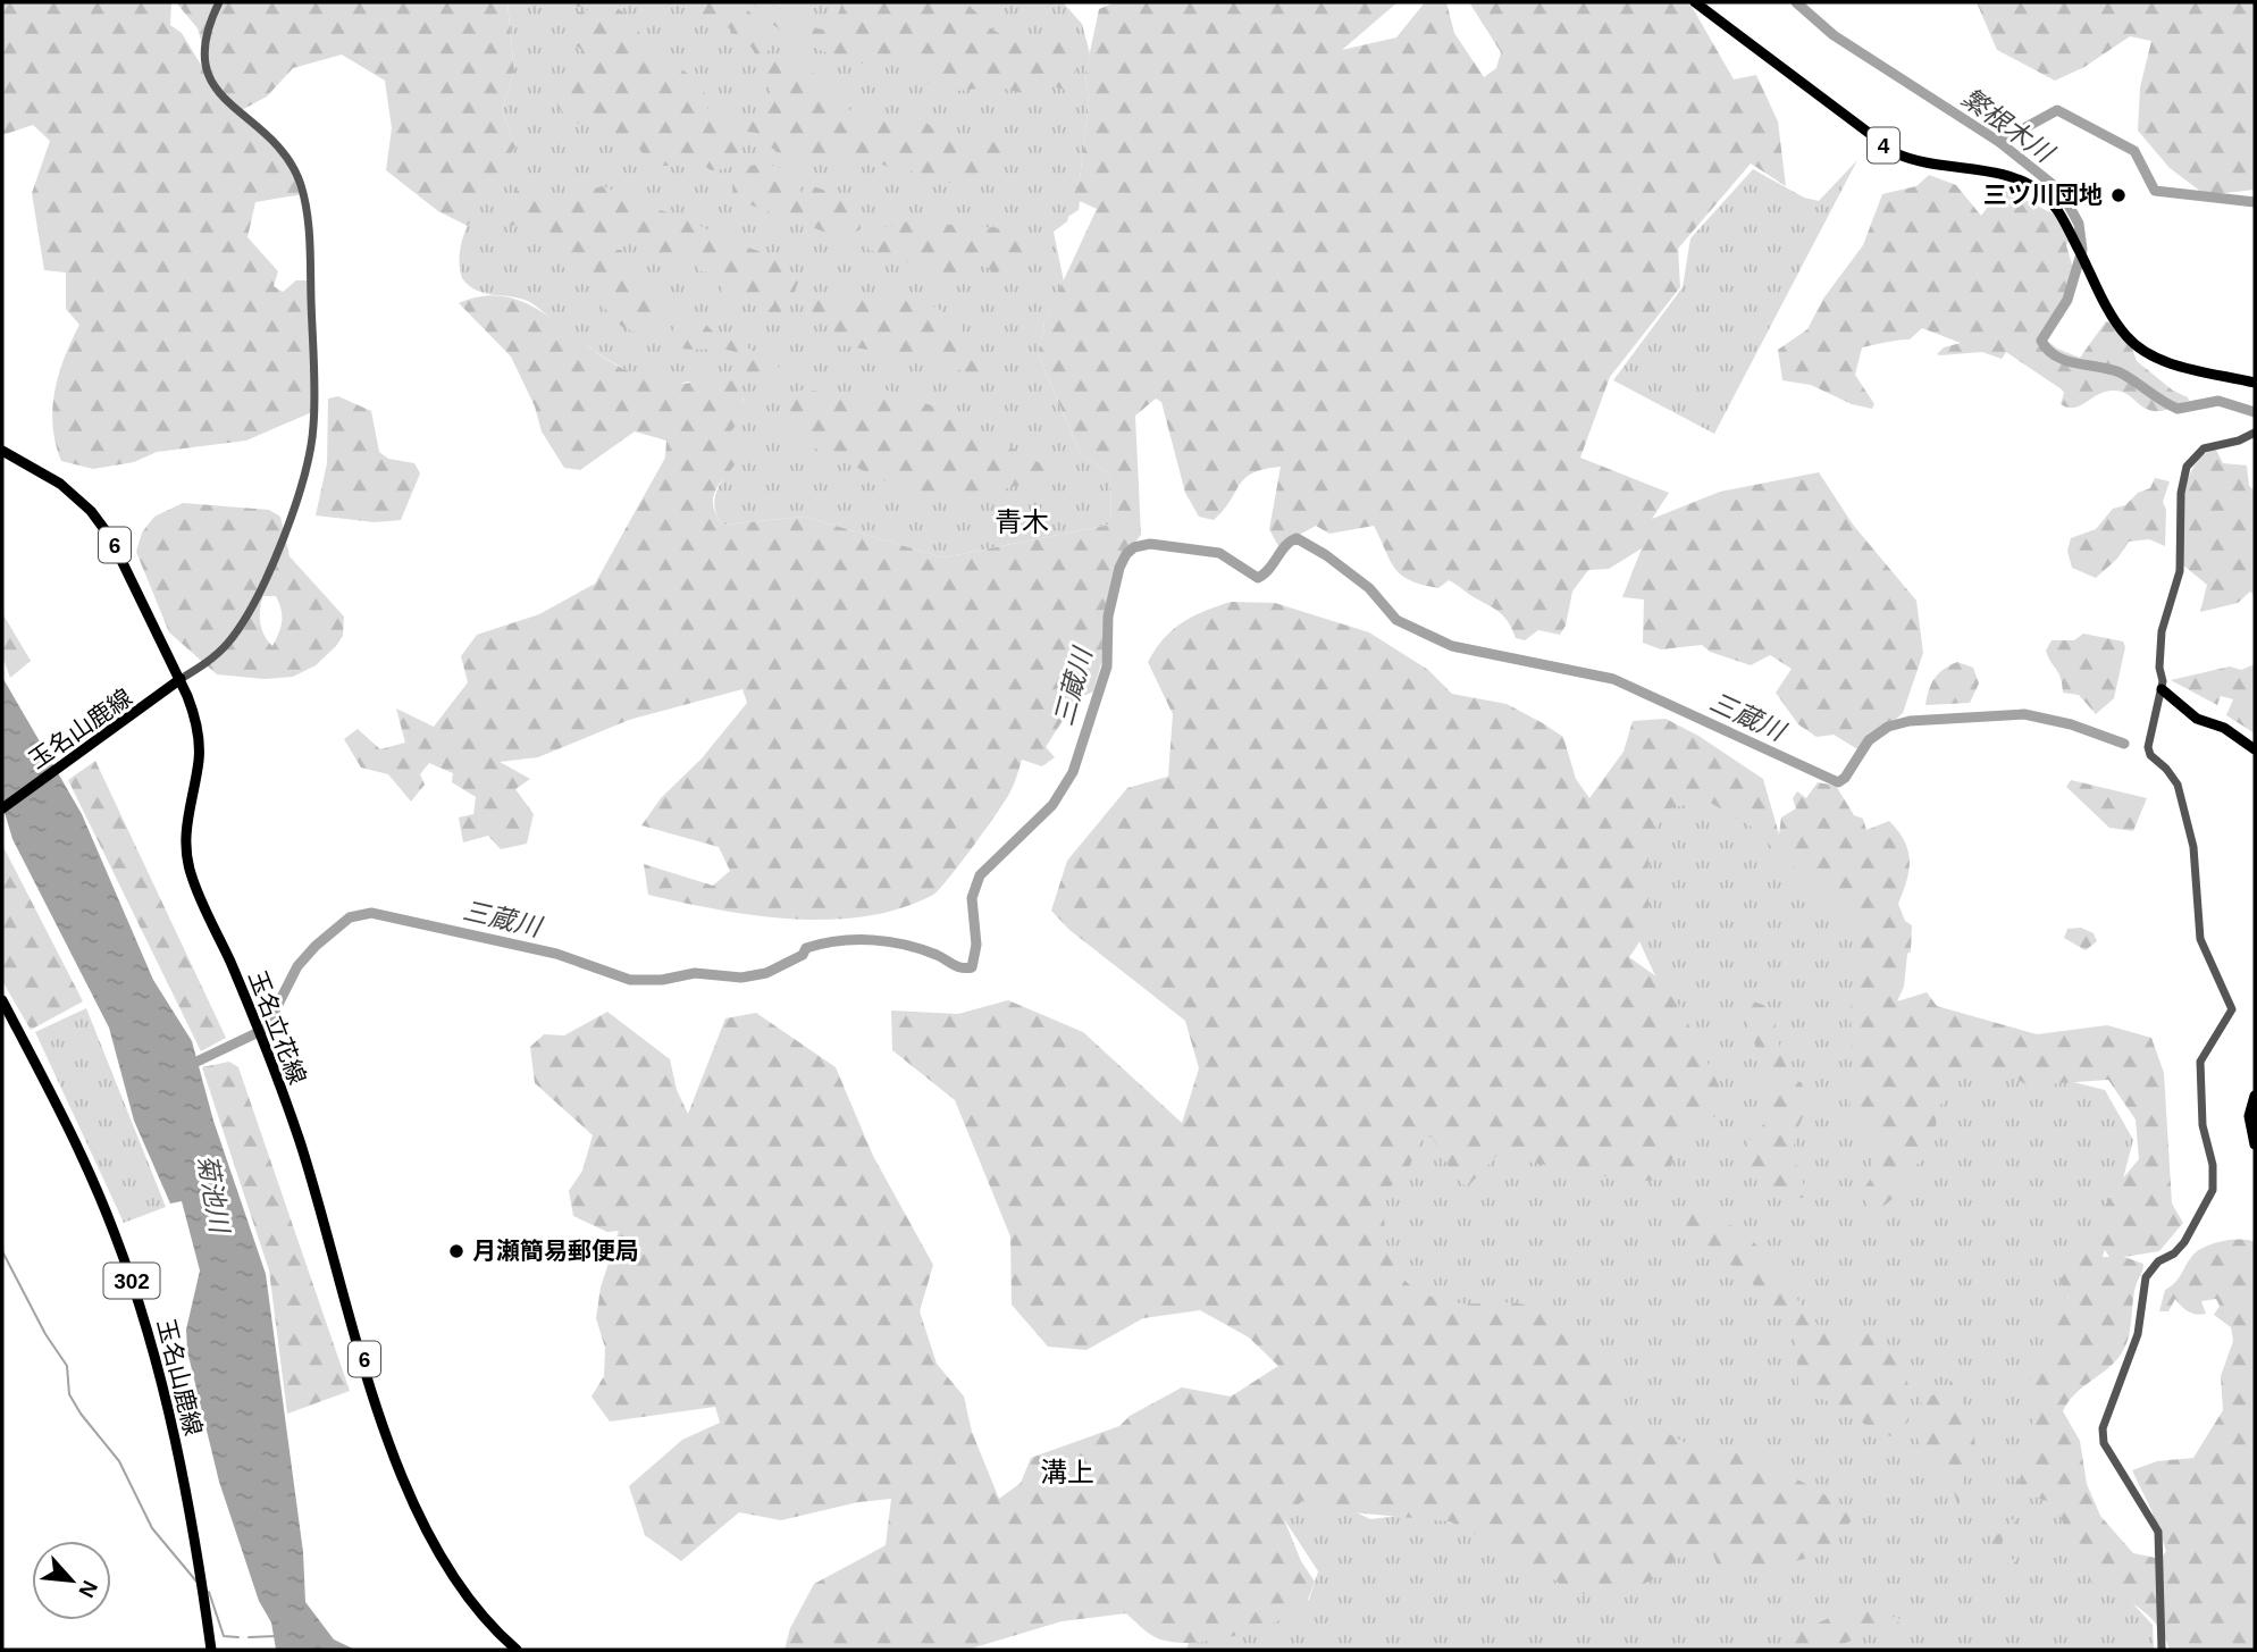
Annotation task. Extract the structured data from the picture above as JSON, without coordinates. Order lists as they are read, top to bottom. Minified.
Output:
{"streets":{"main road":["4","6","玉名山鹿線","玉名立花線","302"]},"crossings":[["玉名山鹿線","玉名立花線"]],"districts":["青木","溝上"],"water":["繁根木川","三蔵川","菊池川"],"places":["三ツ川団地","月瀬簡易郵便局"],"north":"bottom right"}
